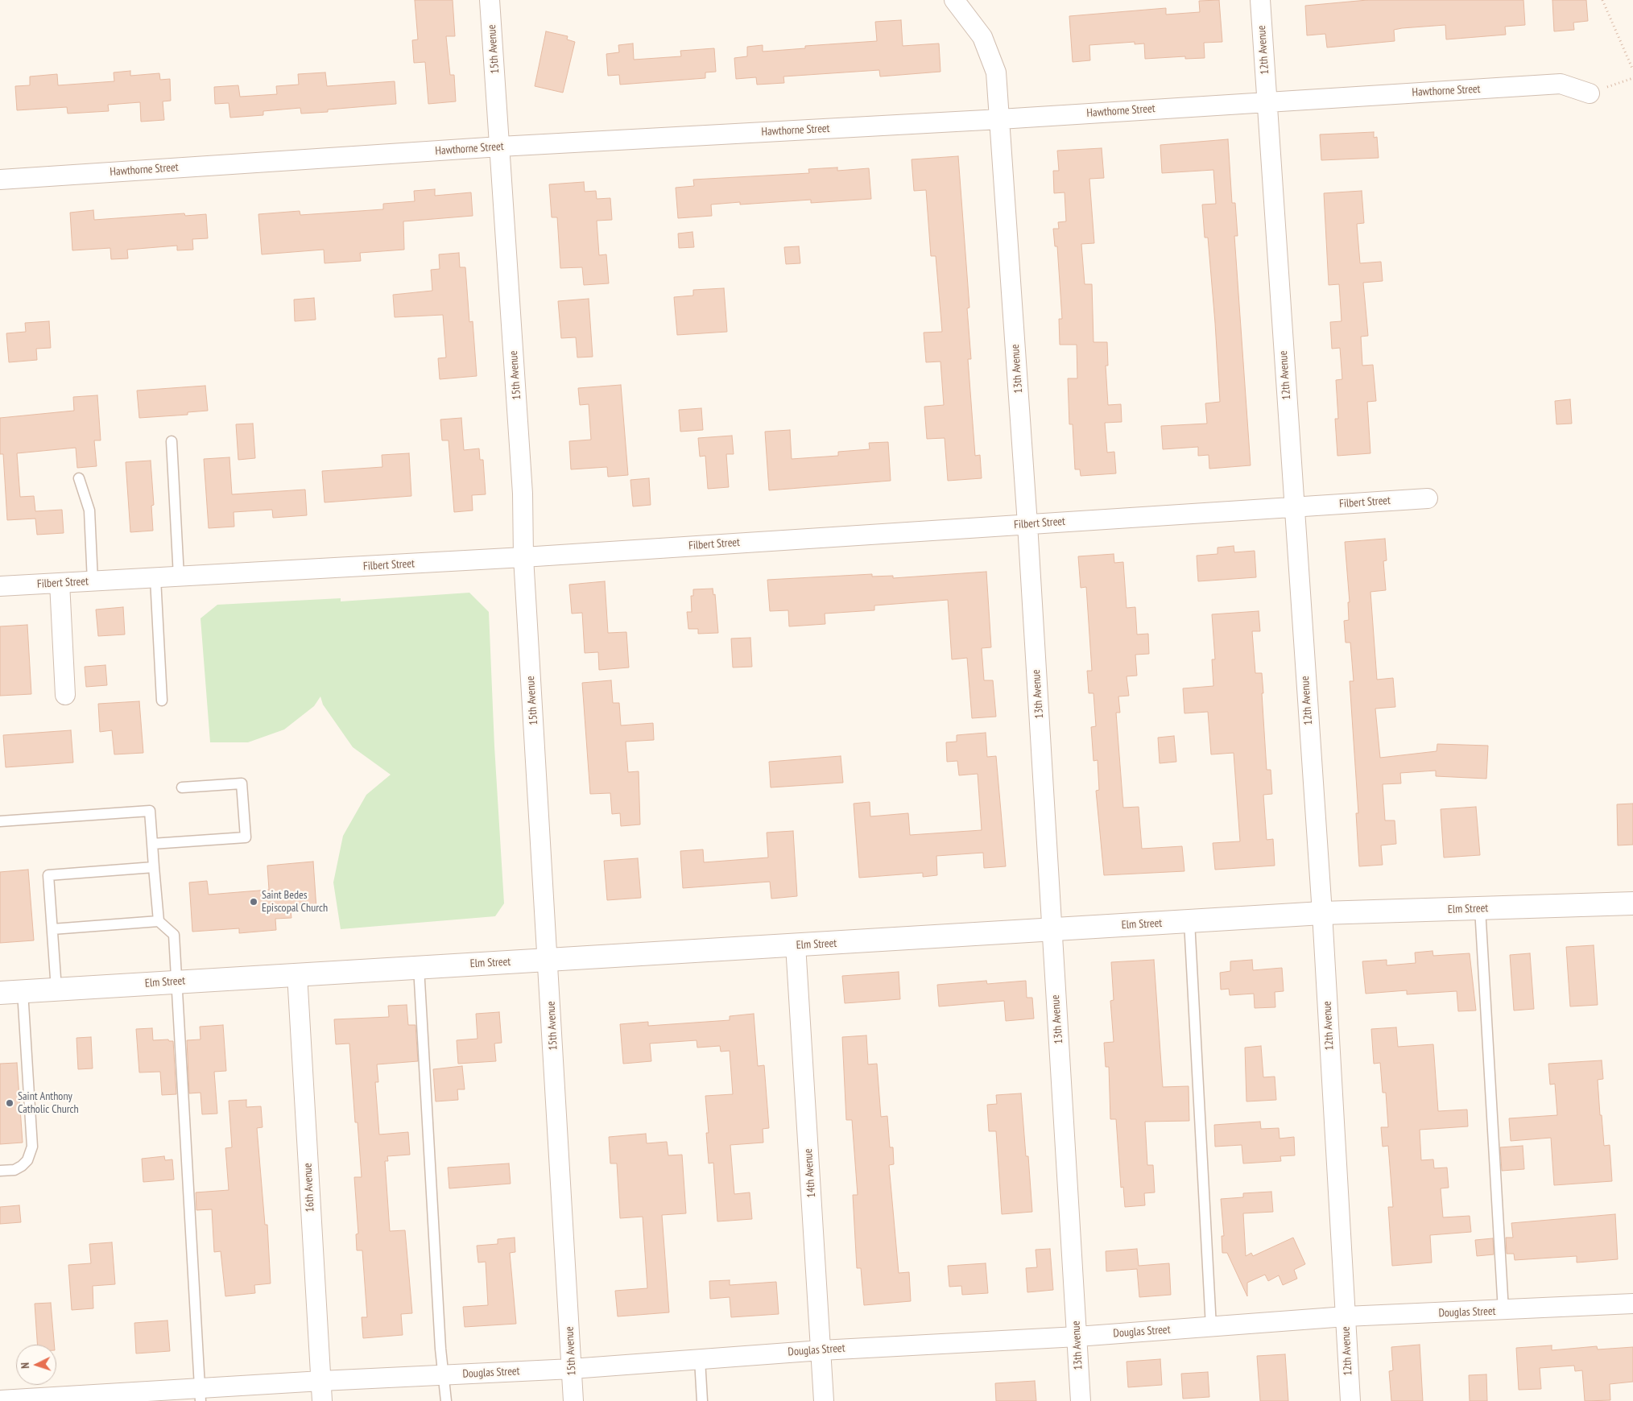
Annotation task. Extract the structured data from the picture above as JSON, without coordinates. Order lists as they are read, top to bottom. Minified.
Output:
{"streets":{"street":["15th Avenue","12th Avenue","Hawthorne Street","13th Avenue","Filbert Street","Elm Street","14th Avenue","16th Avenue","Douglas Street"]},"crossings":[["15th Avenue","Hawthorne Street"],["15th Avenue","Filbert Street"],["15th Avenue","Elm Street"],["15th Avenue","Douglas Street"],["12th Avenue","Hawthorne Street"],["12th Avenue","Filbert Street"],["12th Avenue","Elm Street"],["12th Avenue","Douglas Street"],["Hawthorne Street","13th Avenue"],["13th Avenue","Filbert Street"],["13th Avenue","Elm Street"],["13th Avenue","Douglas Street"],["Elm Street","14th Avenue"],["Elm Street","16th Avenue"],["14th Avenue","Douglas Street"],["16th Avenue","Douglas Street"]],"places":["Saint Bedes Episcopal Church","Saint Anthony Catholic Church"],"north":"left"}
